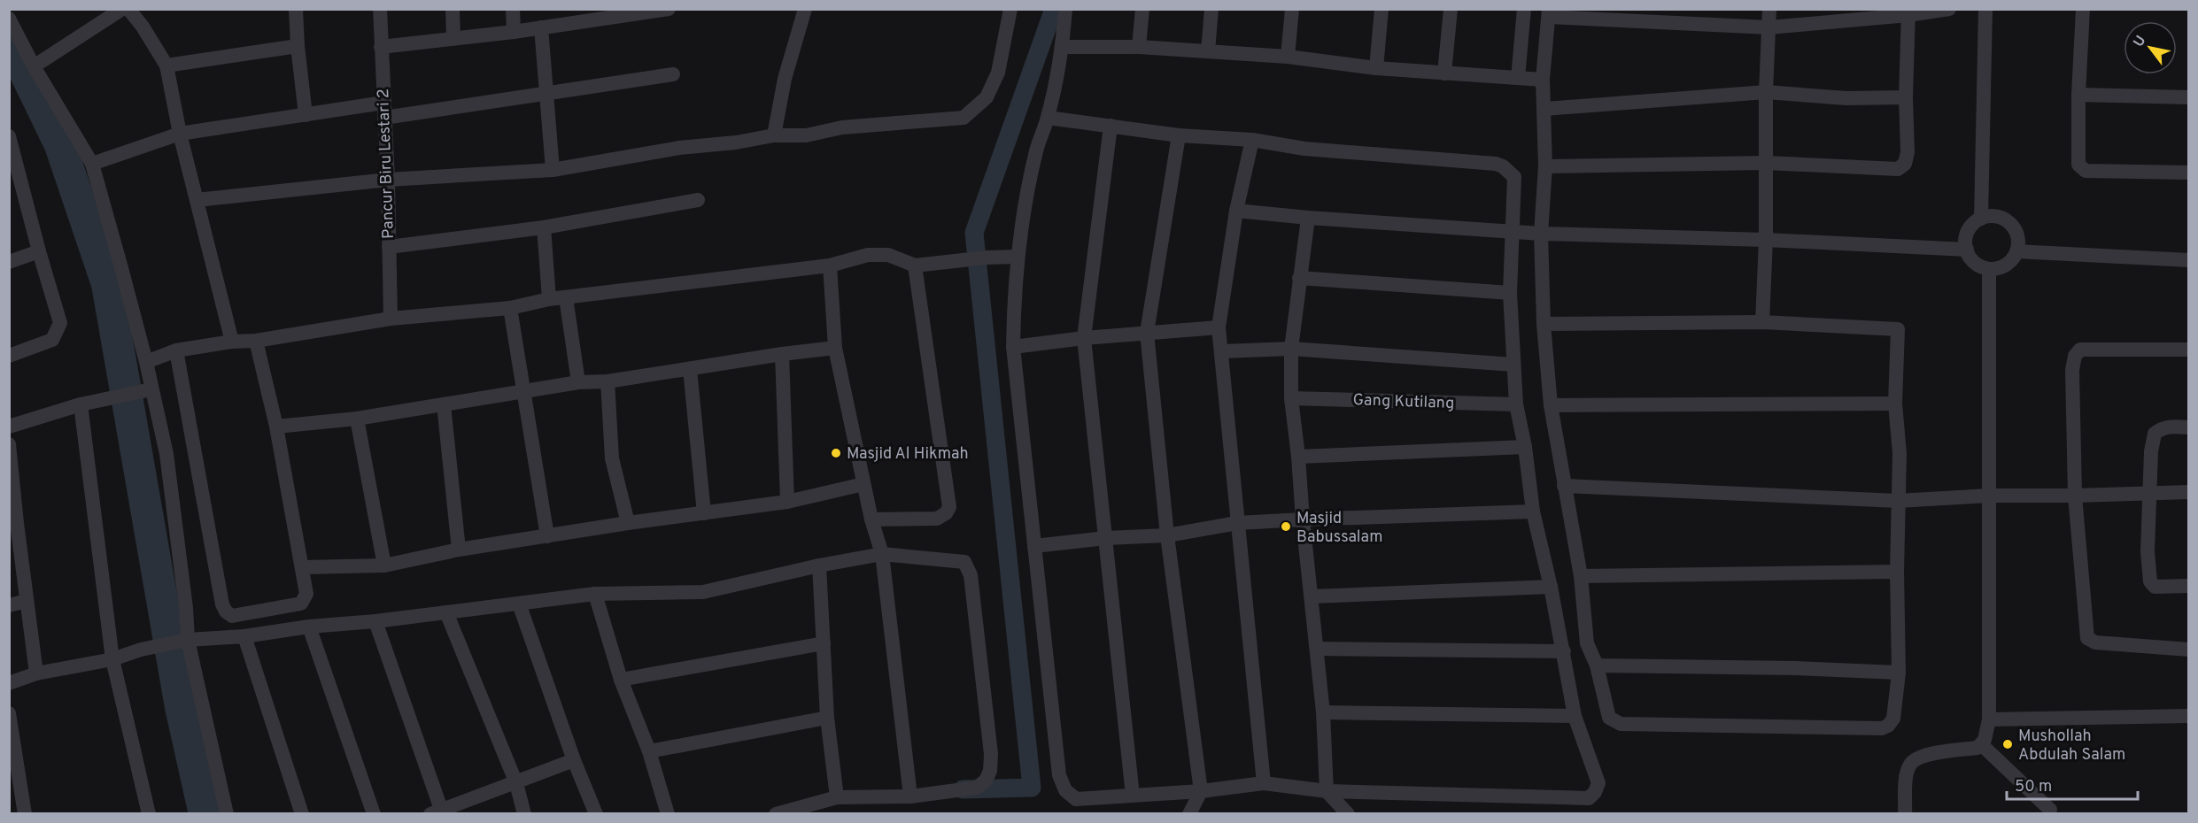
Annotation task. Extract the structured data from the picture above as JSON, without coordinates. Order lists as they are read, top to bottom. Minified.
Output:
{"streets":{"street":["Pancur Biru Lestari 2","Gang Kutilang"]},"places":["Masjid Al Hikmah","Masjid Babussalam","Mushollah Abdulah Salam"],"scale_bar":"50 m","north":"top left"}
